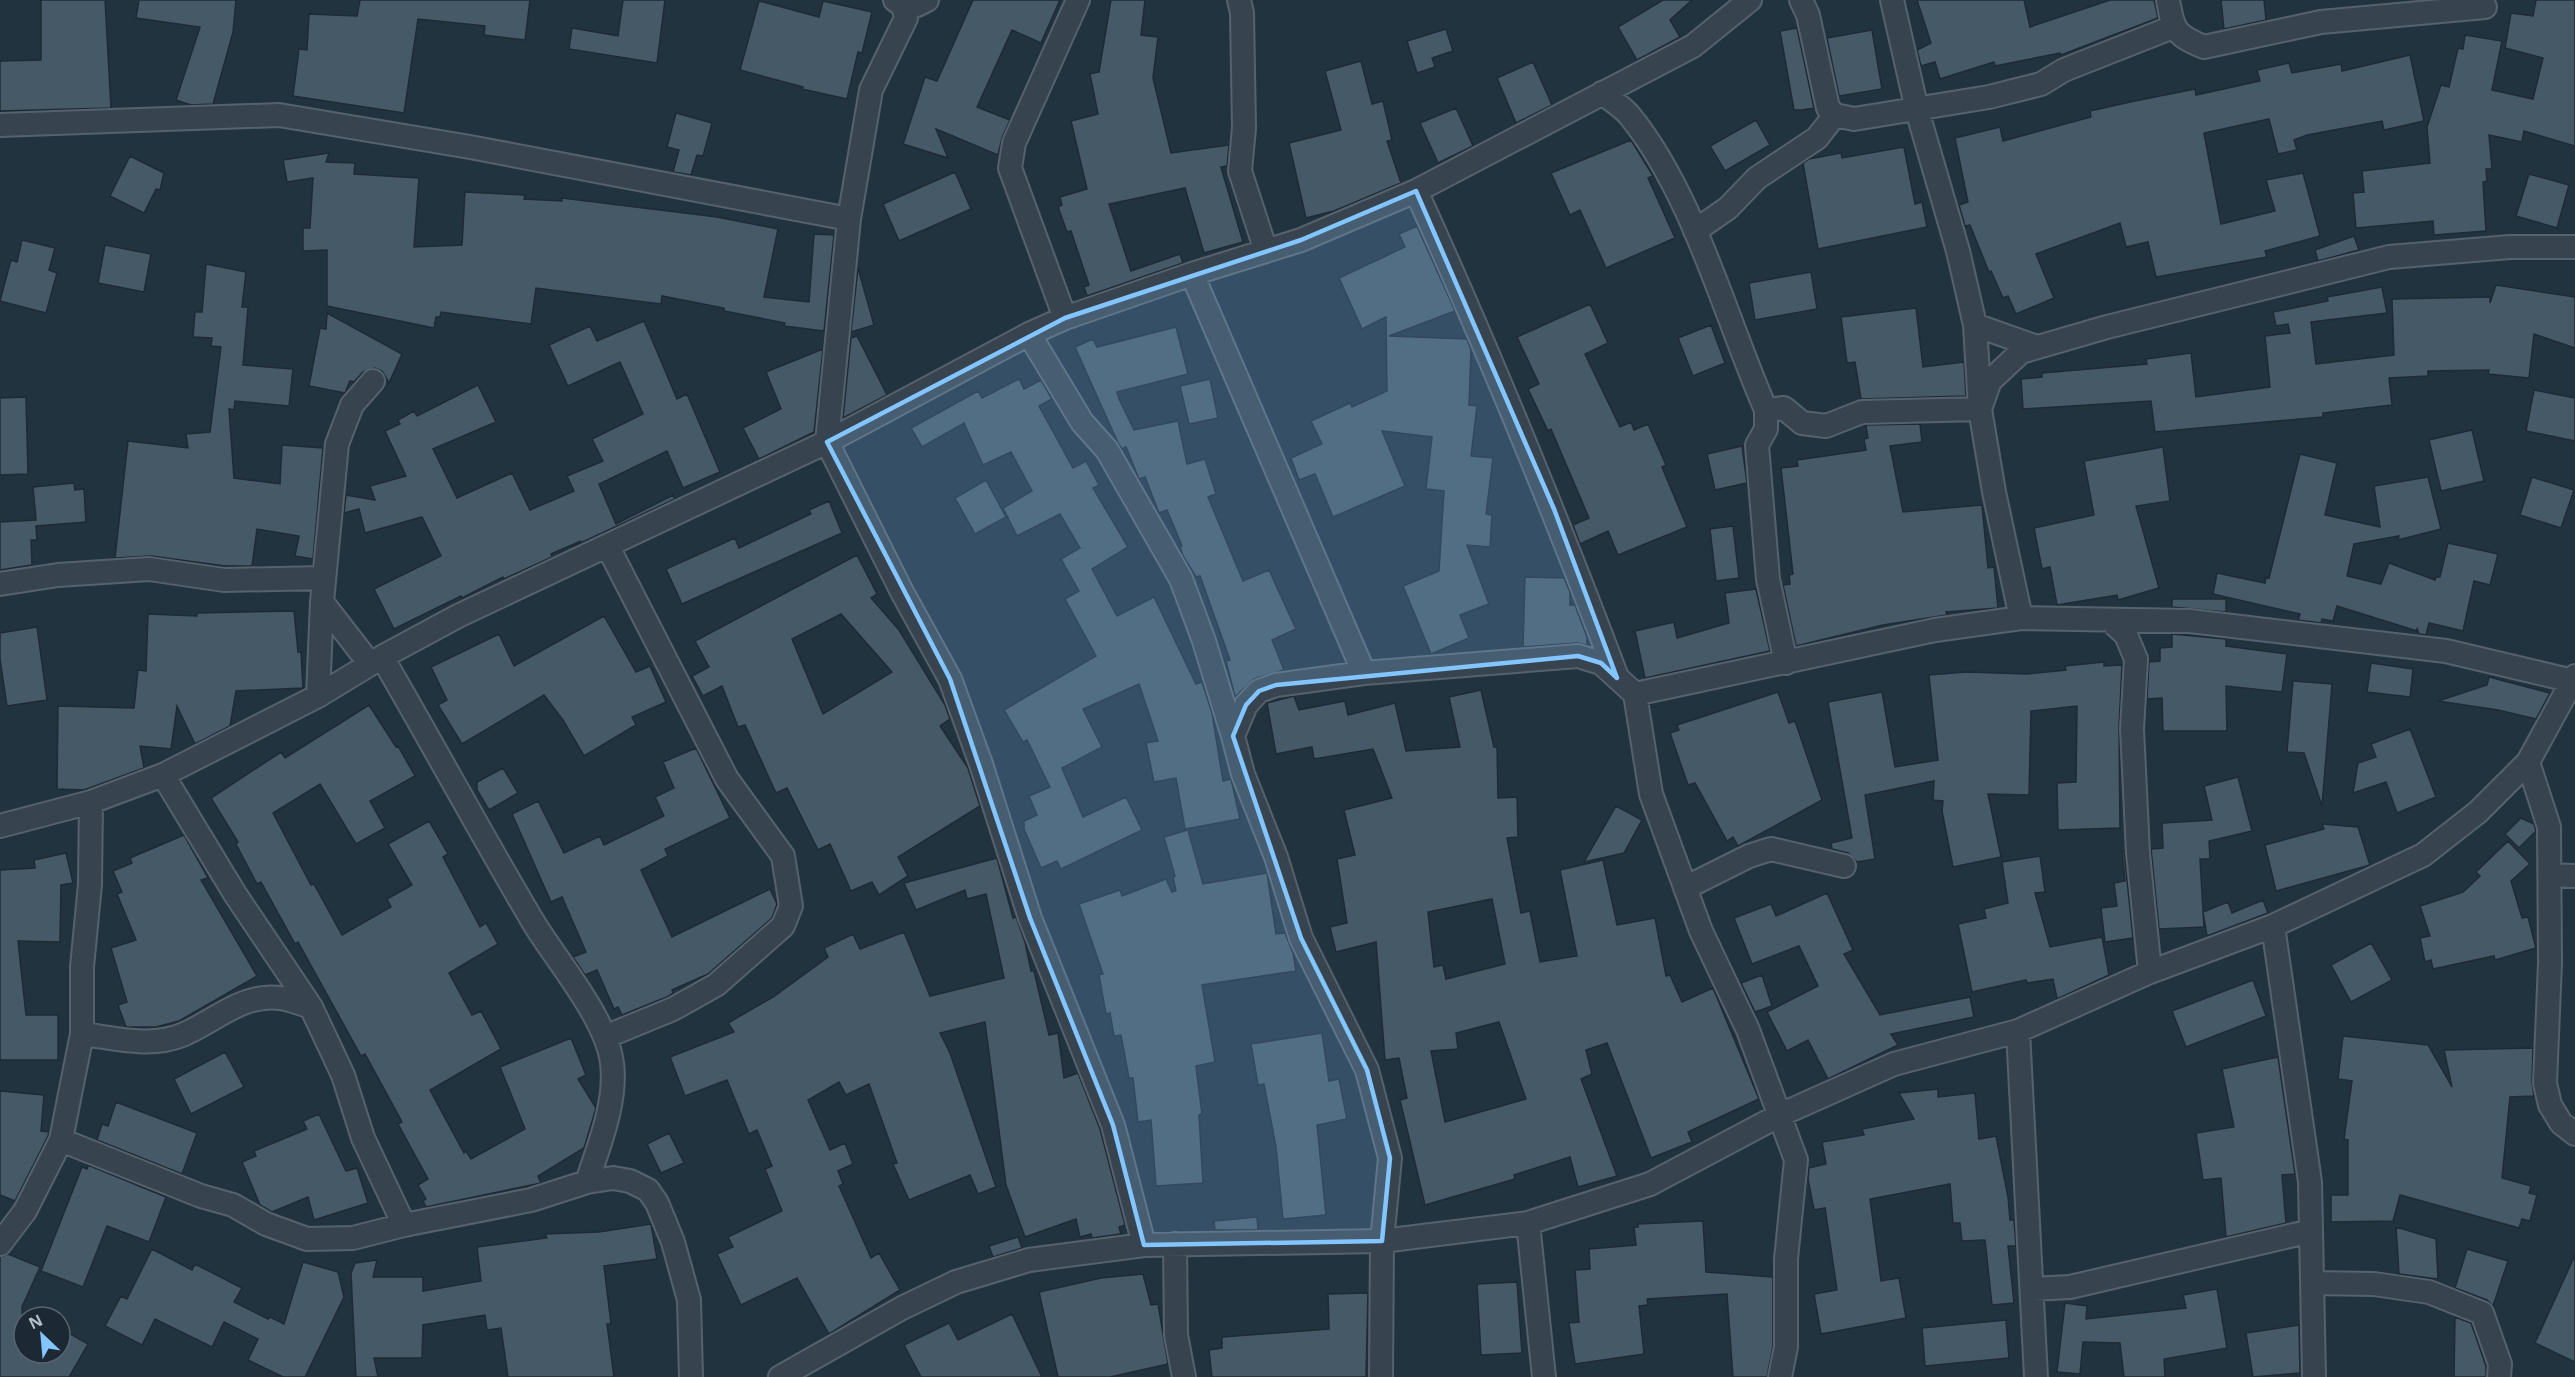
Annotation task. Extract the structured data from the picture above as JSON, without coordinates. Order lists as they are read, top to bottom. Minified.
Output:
{"north":"top left"}
